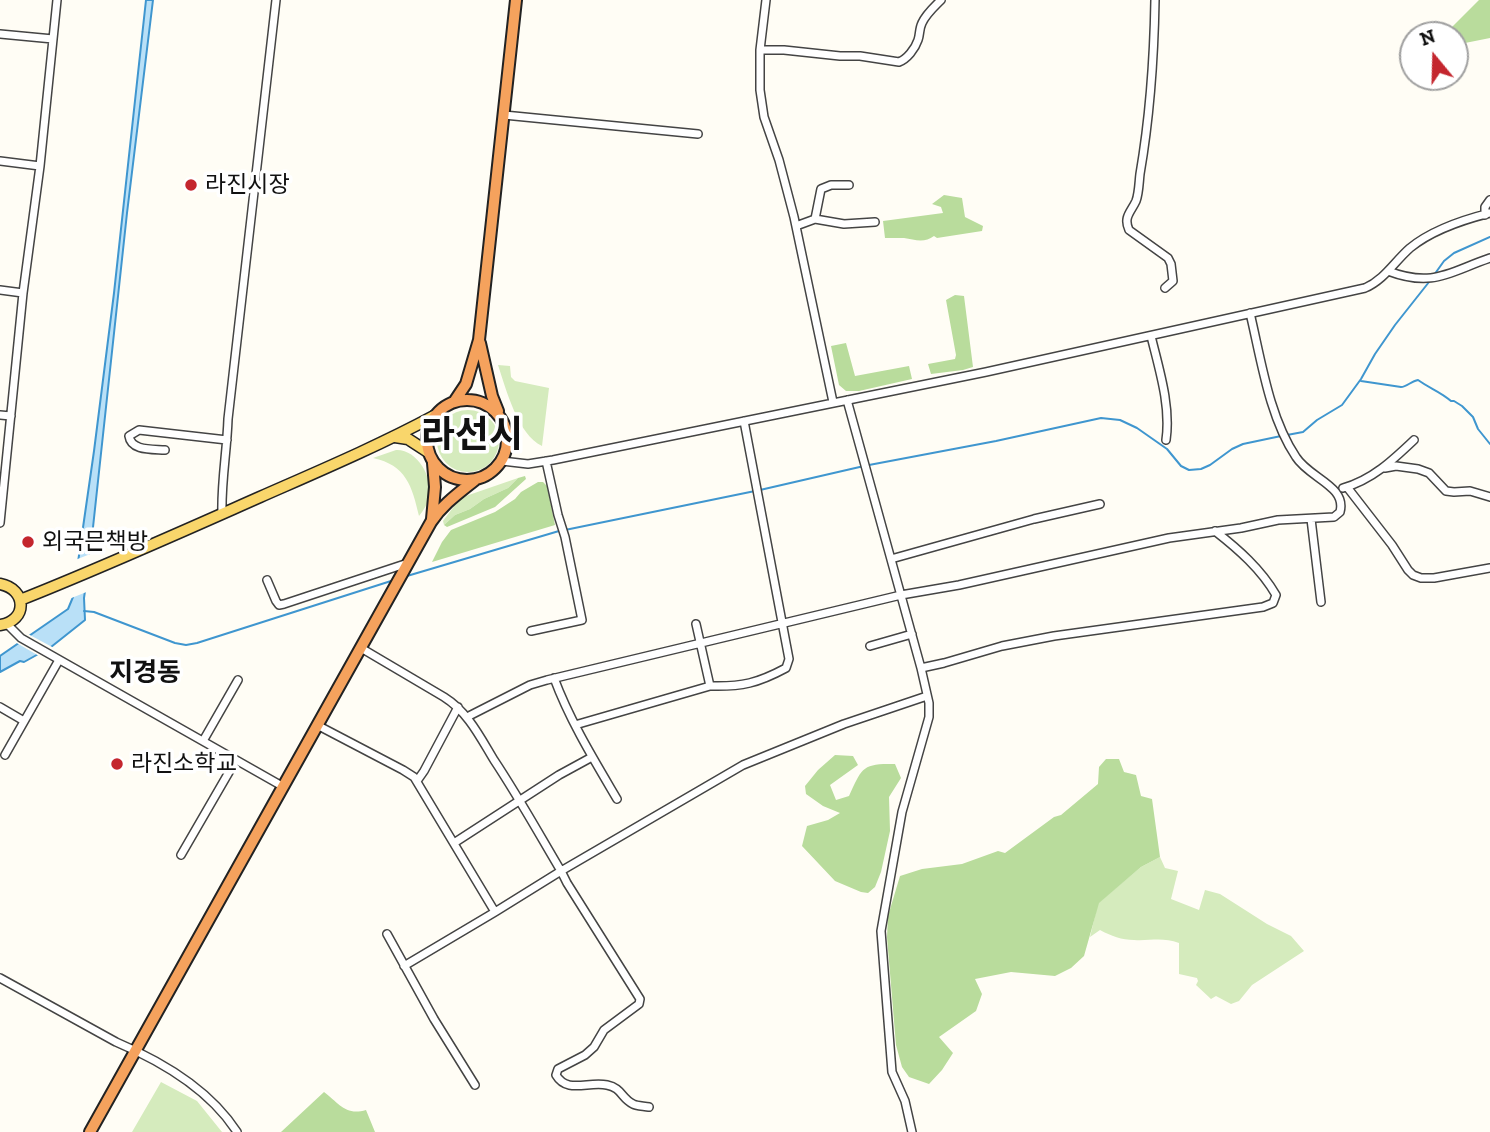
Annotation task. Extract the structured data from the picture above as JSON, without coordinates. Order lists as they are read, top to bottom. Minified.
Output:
{"districts":["라선시","지경동"],"places":["라진시장","외국믄책방","라진소학교"],"north":"top"}
